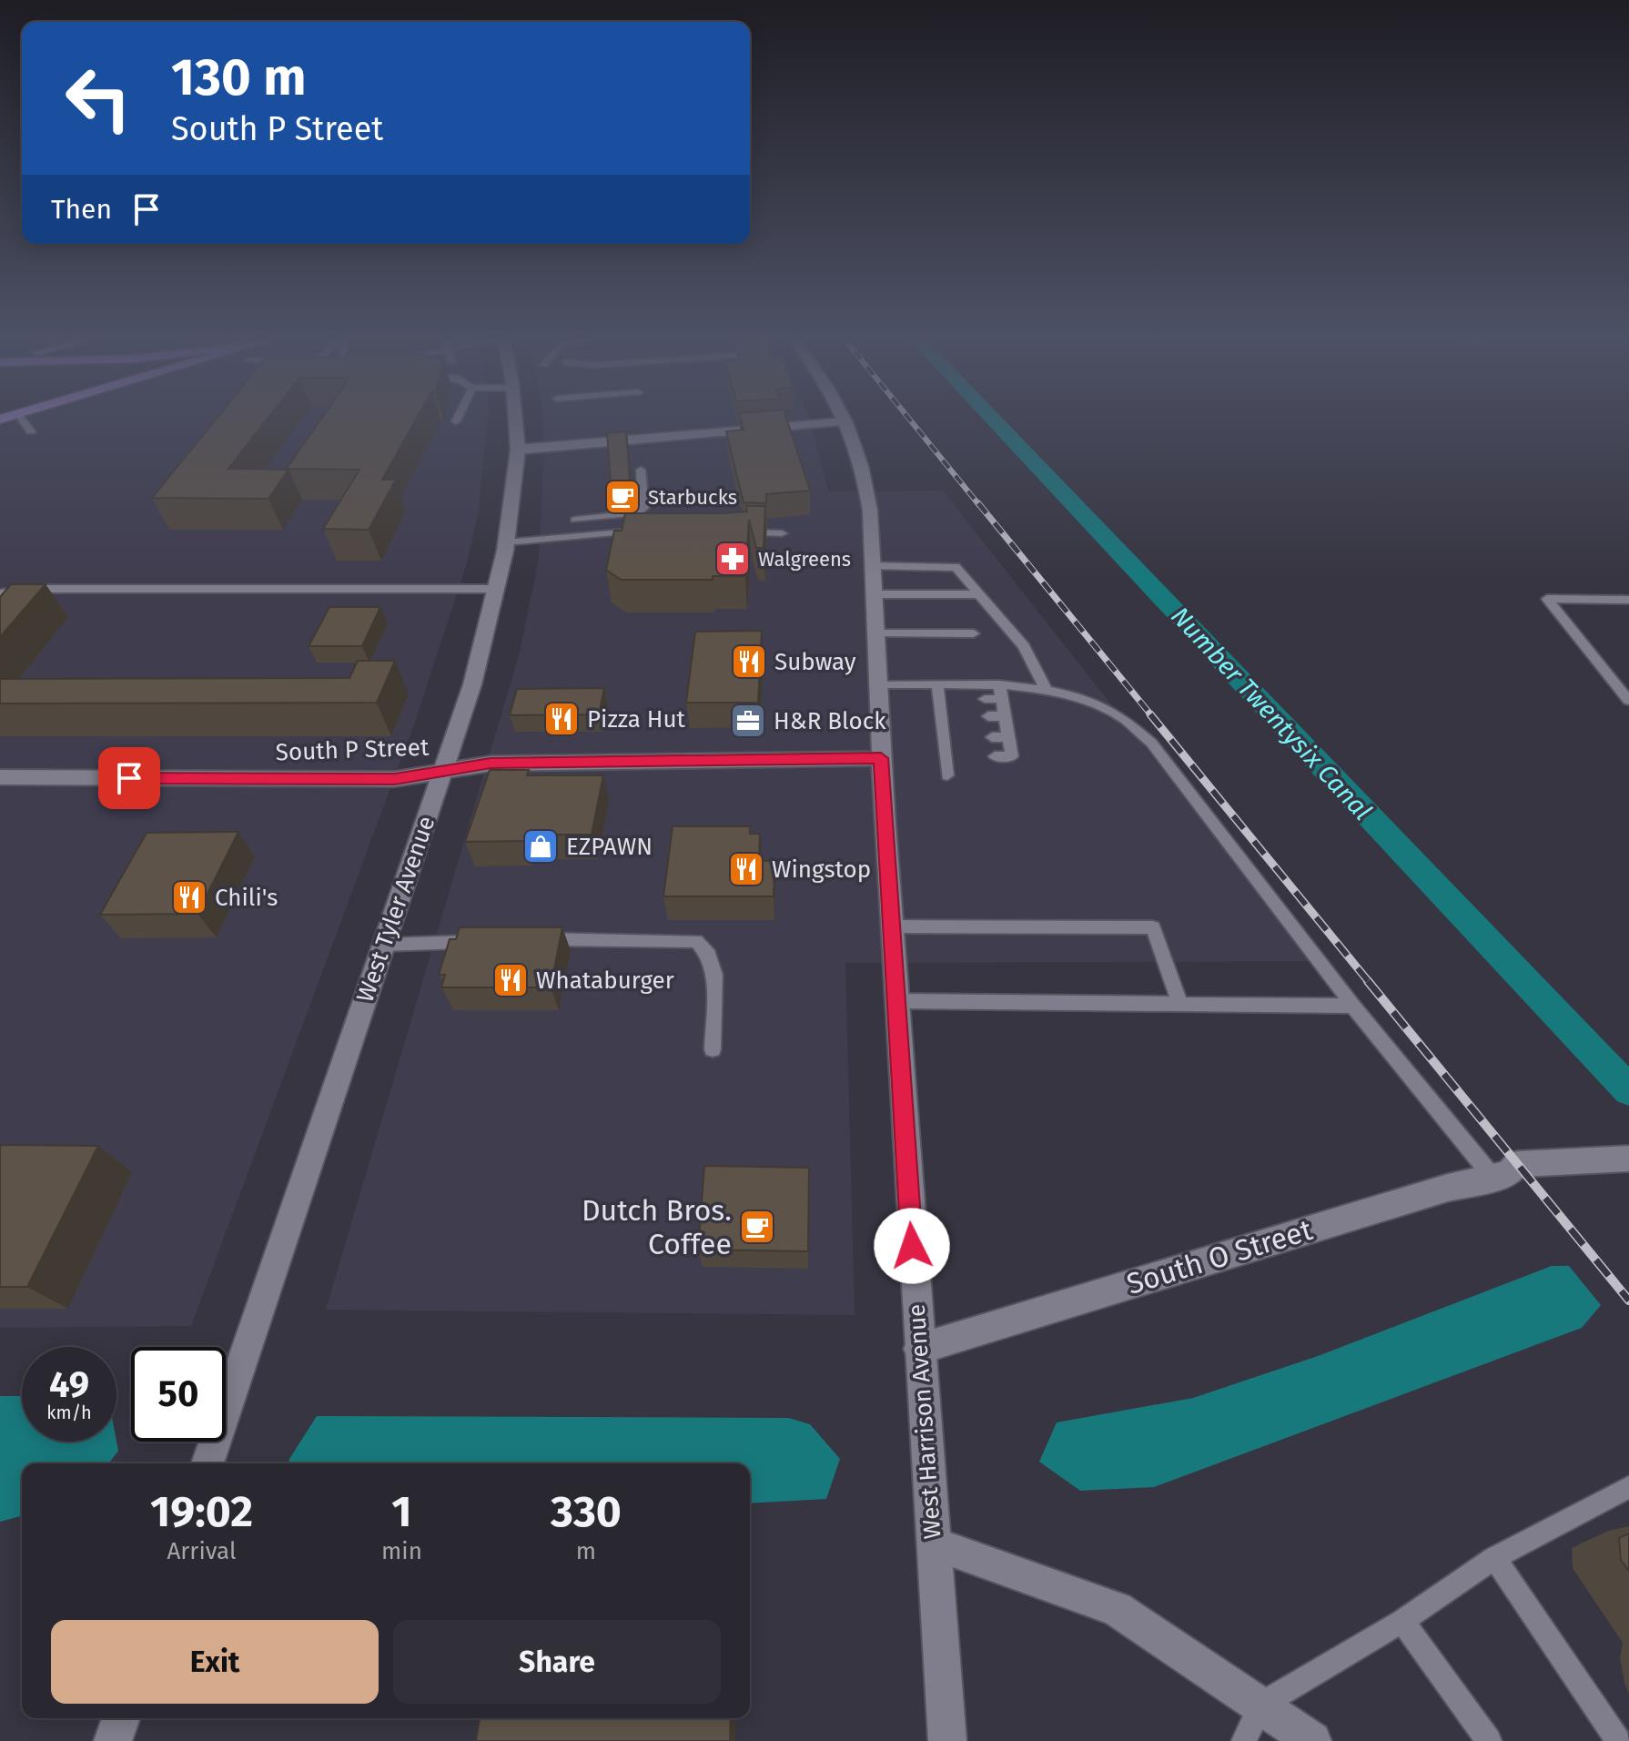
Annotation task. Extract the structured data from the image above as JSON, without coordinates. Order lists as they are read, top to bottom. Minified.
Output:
{"streets":{"main road":["South P Street","West Tyler Avenue","South O Street","West Harrison Avenue"]},"crossings":[["South P Street","West Tyler Avenue"],["South P Street","West Harrison Avenue"],["South O Street","West Harrison Avenue"]],"water":["Number Twentysix Canal"],"places":{"cafe":["Starbucks","Dutch Bros. Coffee"],"pharmacy":["Walgreens"],"restaurant":["Subway","Pizza Hut","Wingstop","Chili's","Whataburger"],"office":["H&R Block"],"shop":["EZPAWN"]},"page":{"turn":["130 m","South P Street"],"then":"Then","speed":"49 km/h","limit":"50","eta":["19:02","Arrival","1","min","330","m"],"buttons":["Exit","Share"]}}
